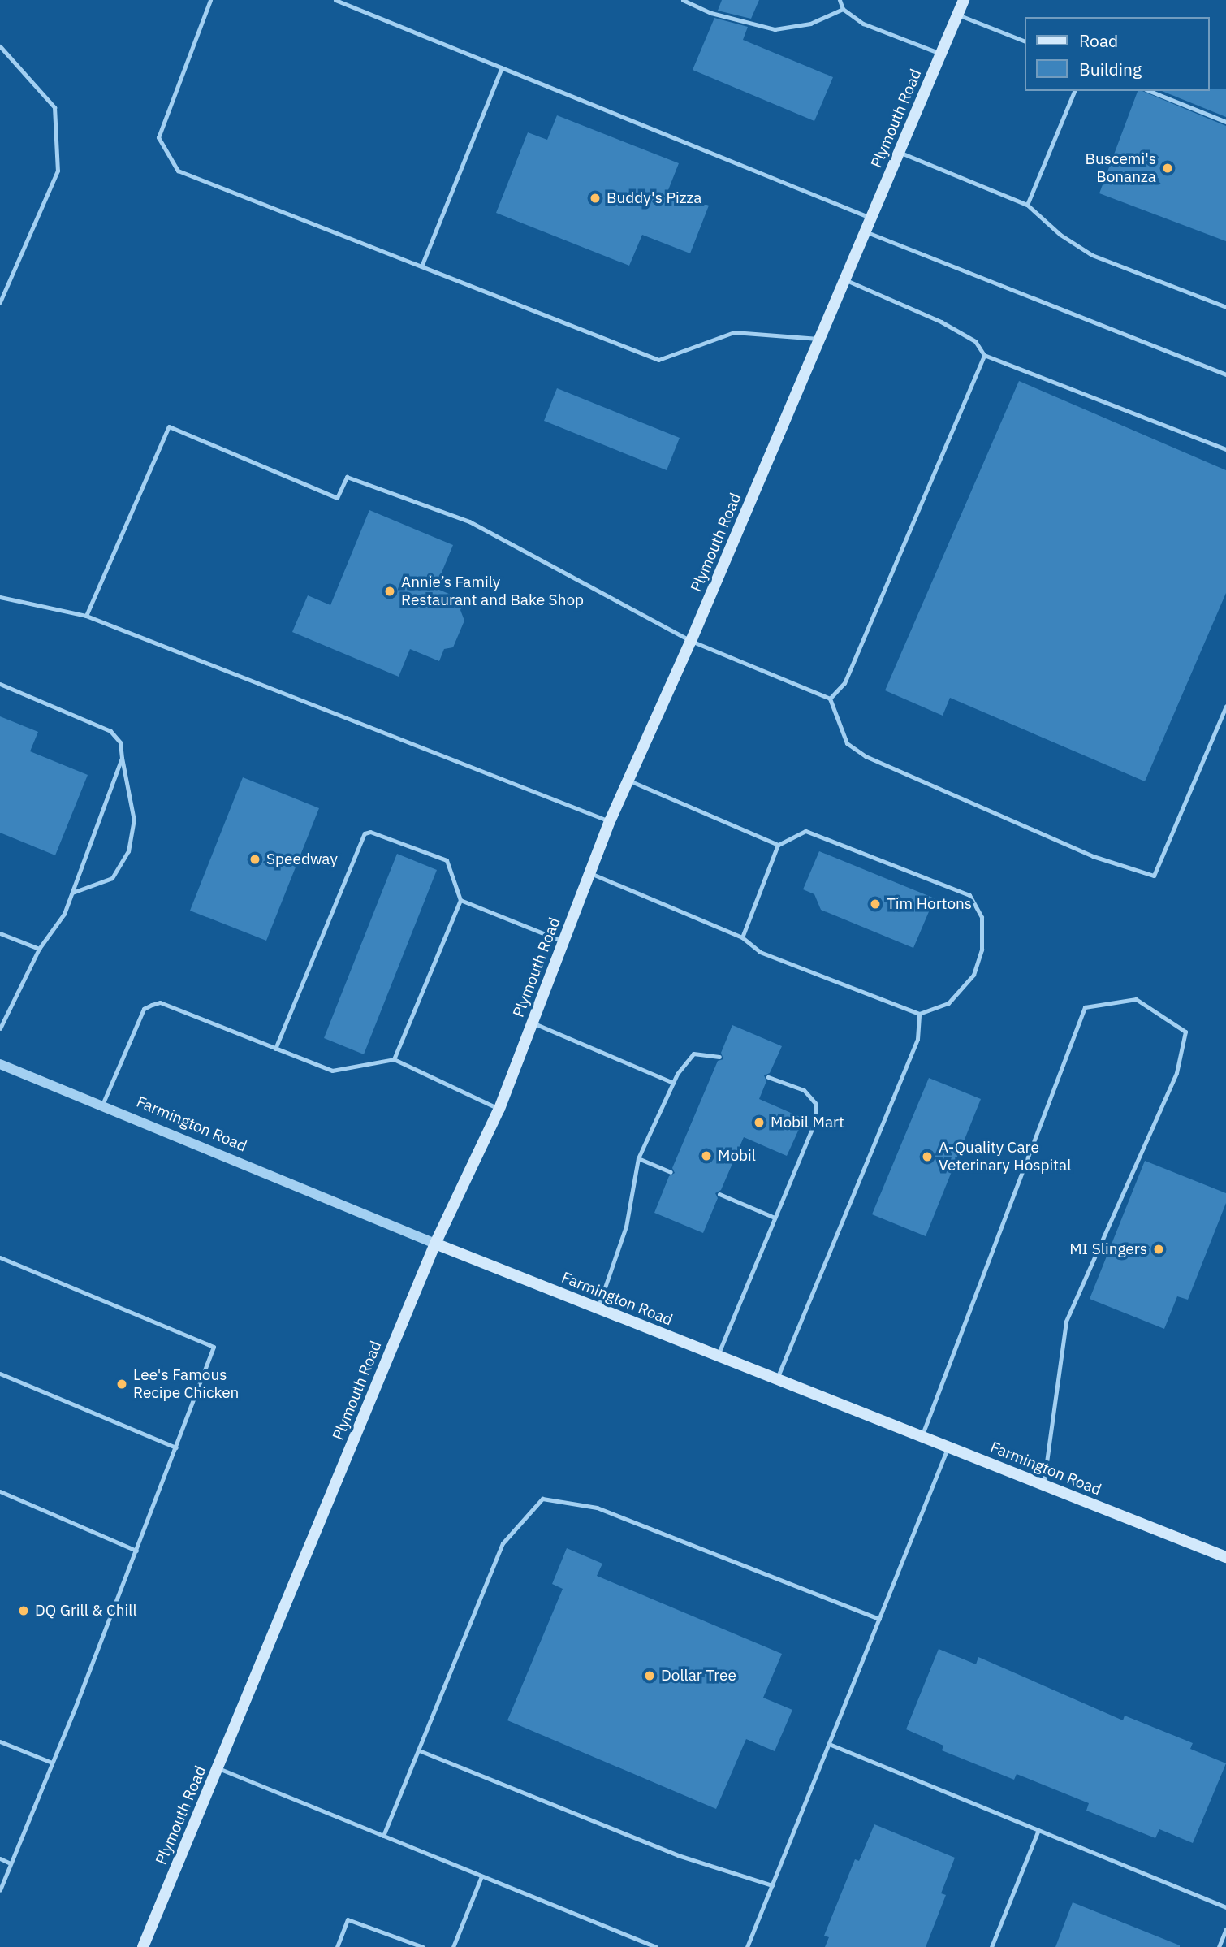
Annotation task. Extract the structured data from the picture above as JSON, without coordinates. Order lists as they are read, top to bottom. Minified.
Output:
{"streets":{"main road":["Plymouth Road","Farmington Road"]},"crossings":[["Plymouth Road","Farmington Road"]],"places":["Buscemi's Bonanza","Buddy's Pizza","Annie’s Family Restaurant and Bake Shop","Speedway","Tim Hortons","Mobil Mart","Mobil","A-Quality Care Veterinary Hospital","MI Slingers","Lee's Famous Recipe Chicken","DQ Grill & Chill","Dollar Tree"],"legend":["Road","Building"]}
